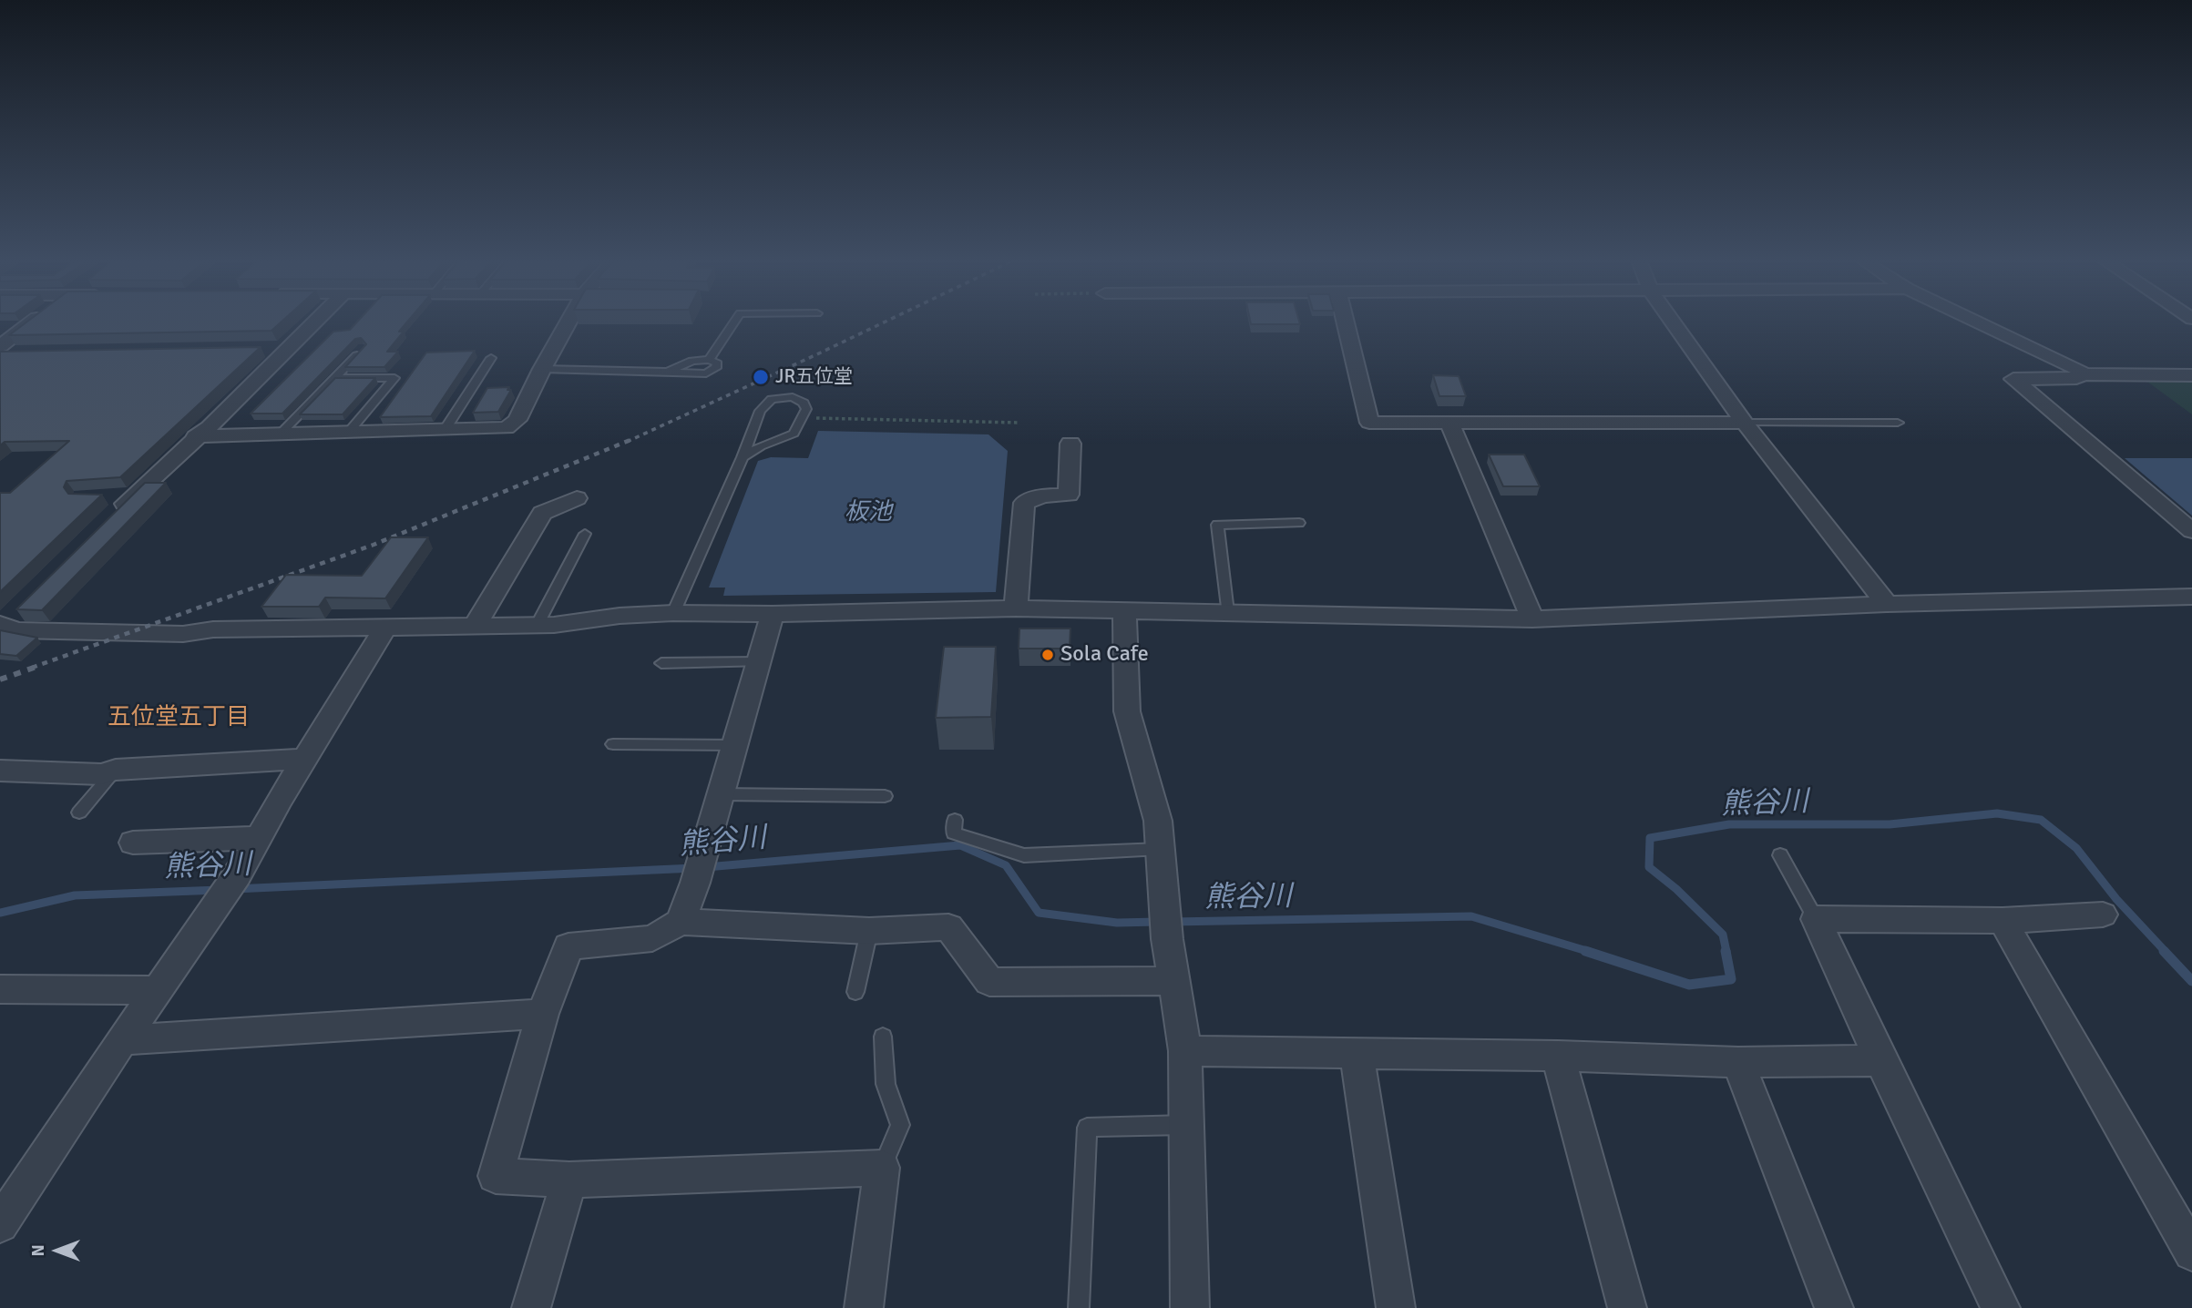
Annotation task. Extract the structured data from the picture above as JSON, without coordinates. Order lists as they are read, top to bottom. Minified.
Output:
{"districts":["五位堂五丁目"],"water":["板池","熊谷川"],"places":["JR五位堂","Sola Cafe"],"north":"left"}
